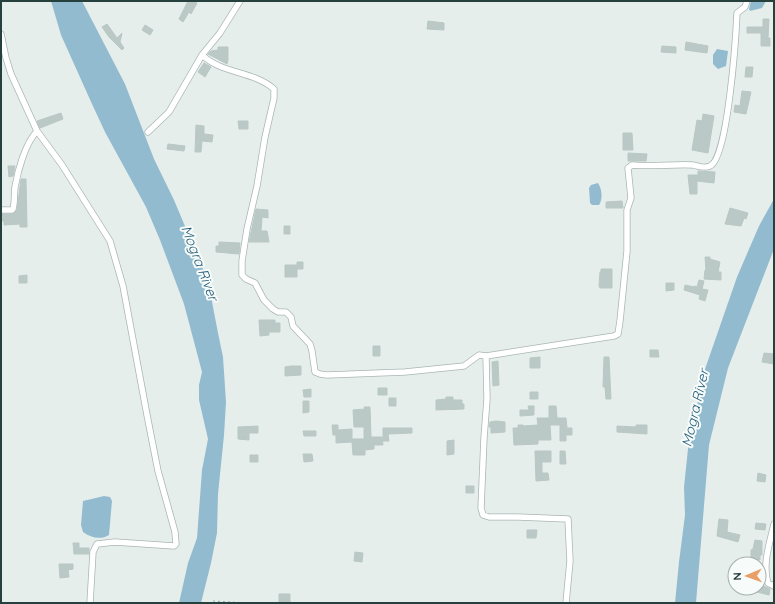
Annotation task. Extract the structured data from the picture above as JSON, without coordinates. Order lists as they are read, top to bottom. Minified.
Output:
{"water":["Mogra River"],"north":"left"}
